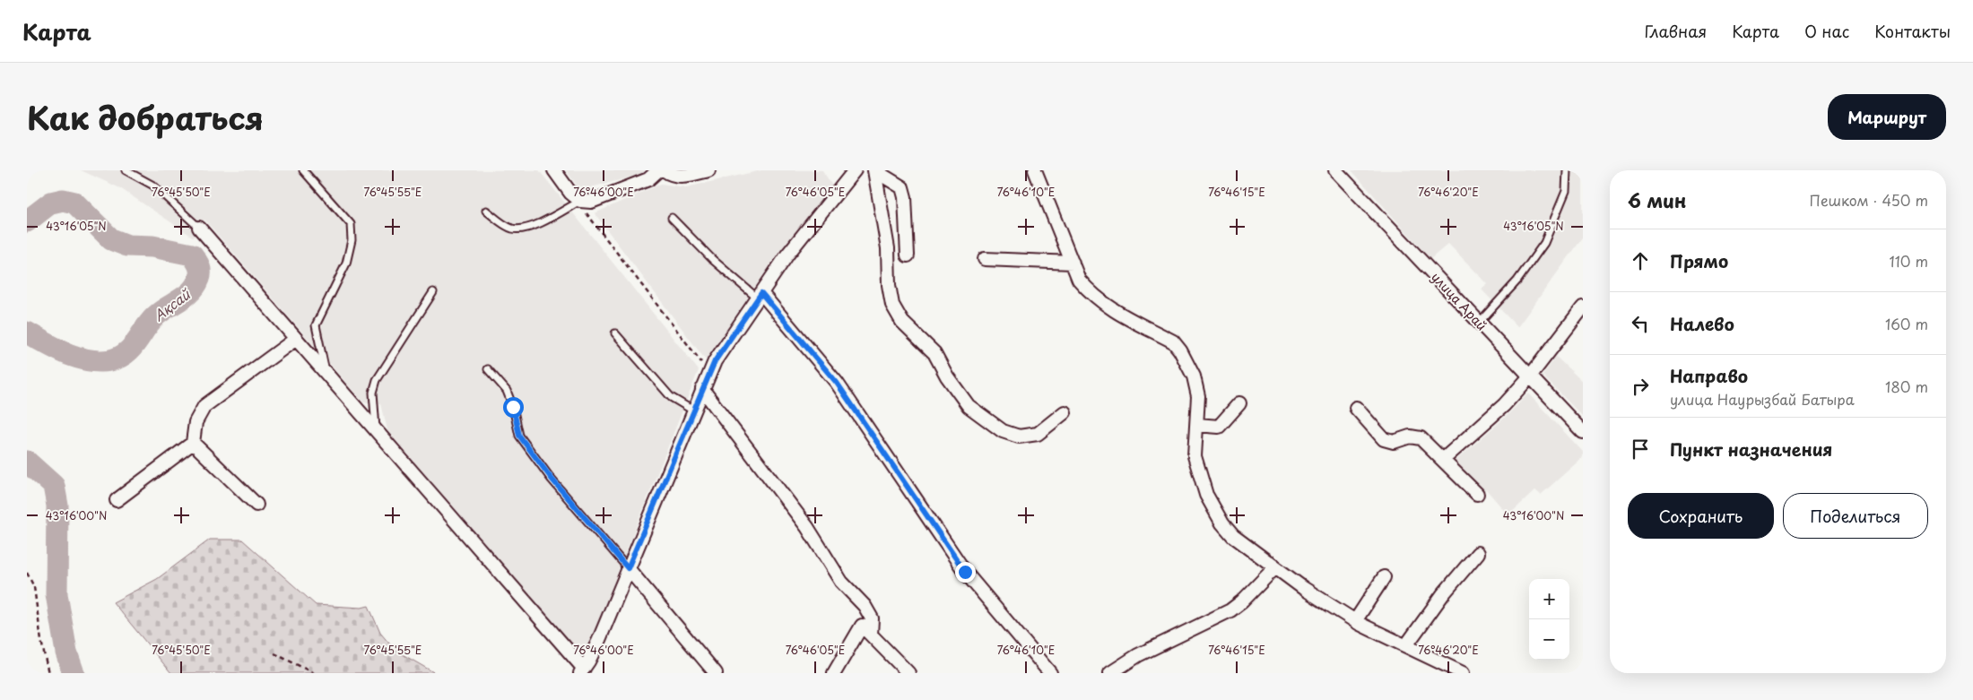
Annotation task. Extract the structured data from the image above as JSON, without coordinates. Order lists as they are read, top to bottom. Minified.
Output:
{"streets":{"street":["улица Арай"]},"water":["Ақсай"],"page":{"header":"Карта","nav":["Главная","Карта","О нас","Контакты"],"title":"Как добраться","buttons":["Маршрут",["Сохранить","Поделиться"]],"heading":["6 мин","Пешком · 450 m"],"list":[["Прямо","110 m"],["Налево","160 m"],["Направо","улица Наурызбай Батыра","180 m"],"Пункт назначения"],"map_buttons":["+","−"]},"coordinates":["76°45'50\"E","76°45'55\"E","76°46'00\"E","76°46'05\"E","76°46'10\"E","76°46'15\"E","76°46'20\"E","43°16'05\"N","43°16'00\"N"]}
